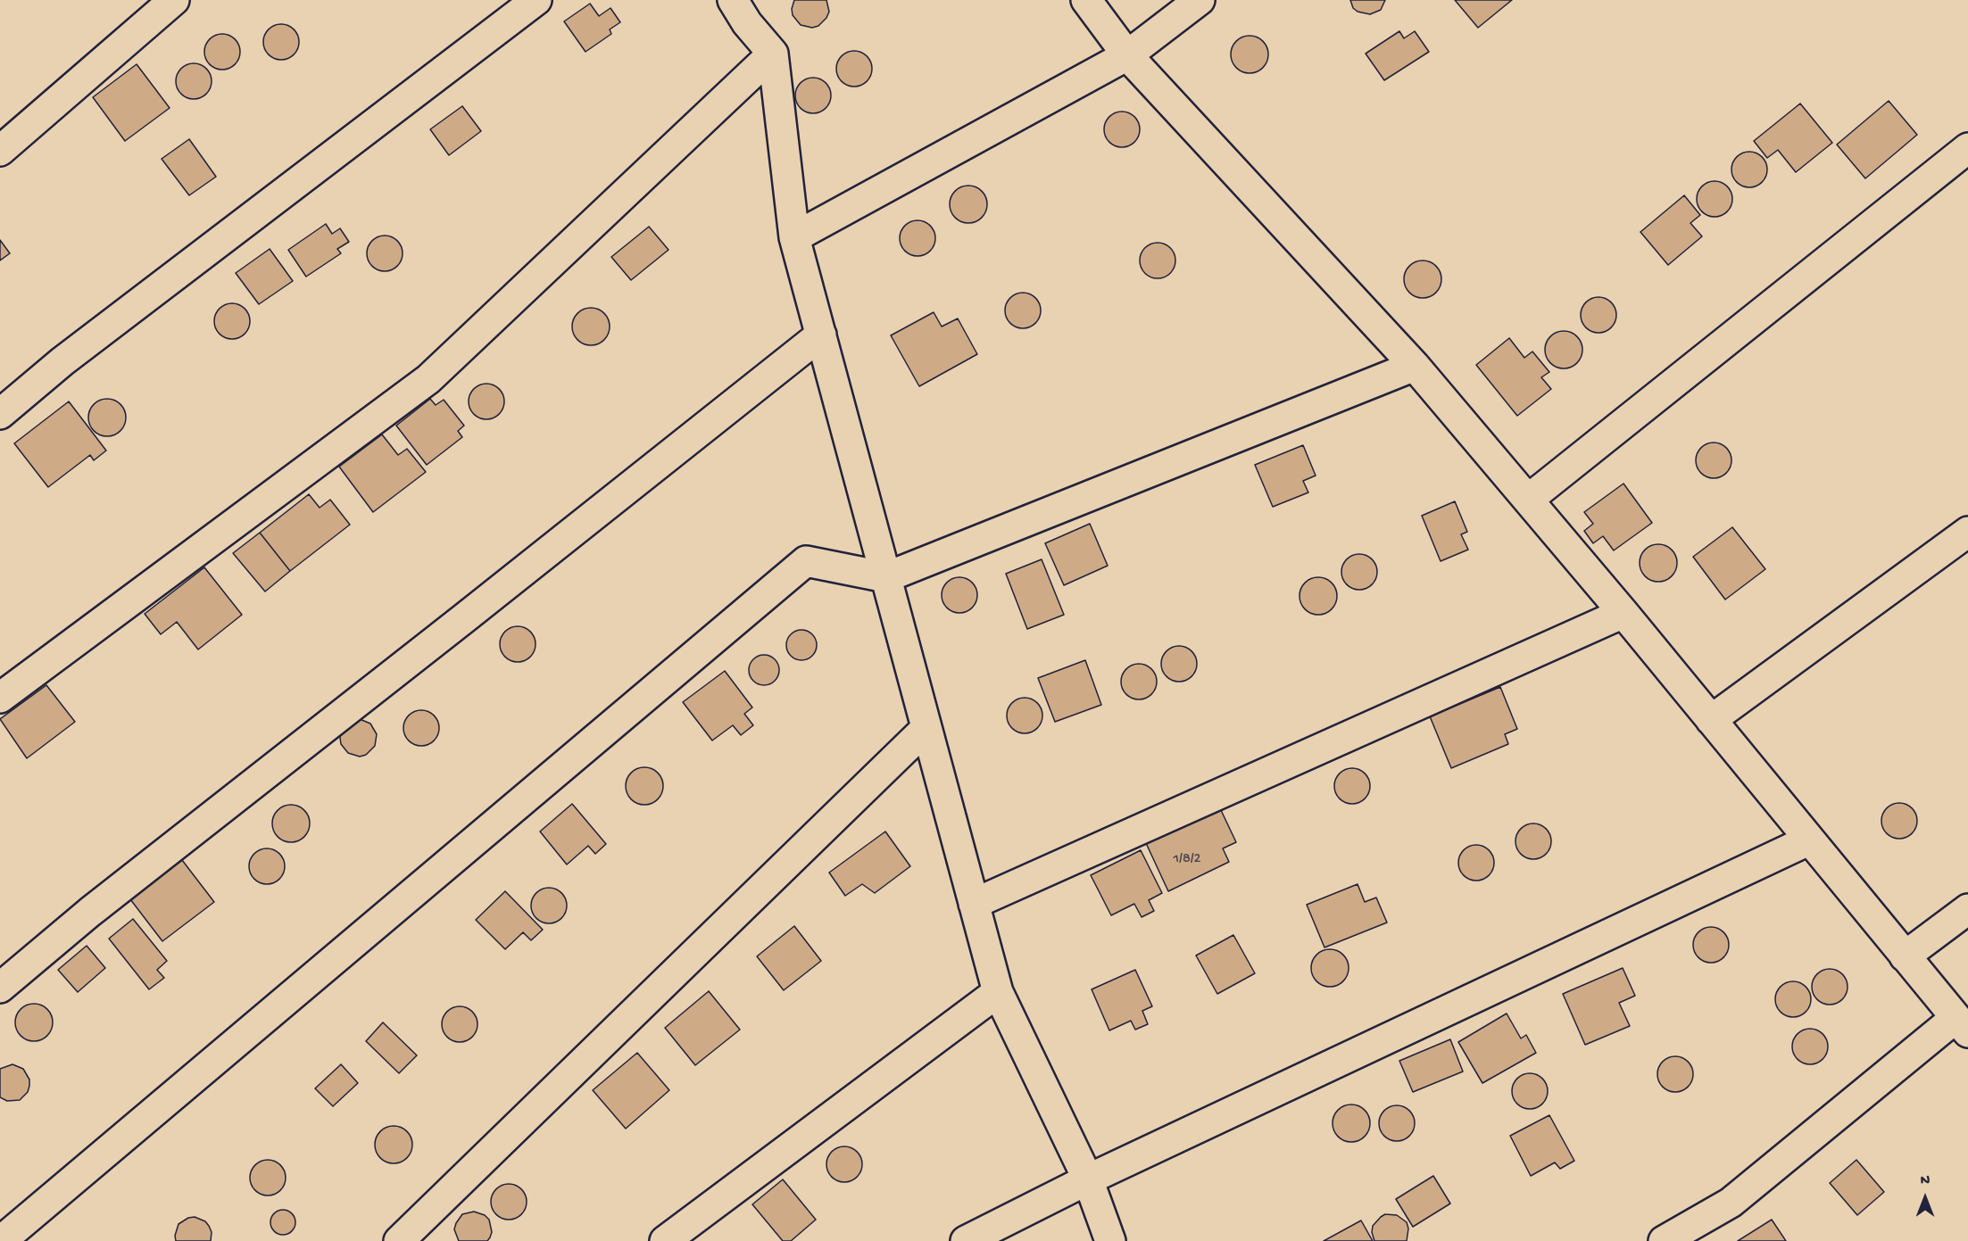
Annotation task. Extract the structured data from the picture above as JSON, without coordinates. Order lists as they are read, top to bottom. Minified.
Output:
{"house_numbers":["1/8/2"],"north":"top"}
